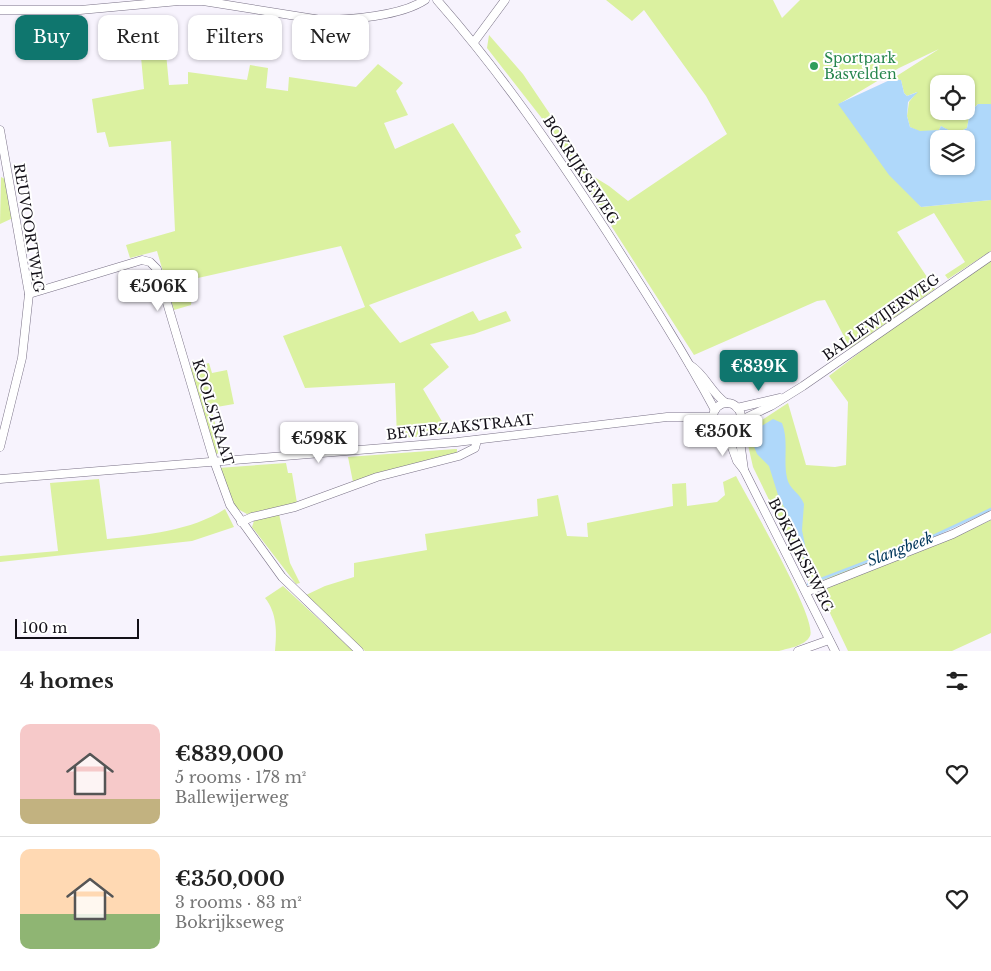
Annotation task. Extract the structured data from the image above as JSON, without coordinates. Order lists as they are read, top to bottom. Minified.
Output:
{"streets":{"street":["BOKRIJKSEWEG","REUVOORTWEG","BALLEWIJERWEG","KOOLSTRAAT","BEVERZAKSTRAAT"]},"crossings":[["BOKRIJKSEWEG","BALLEWIJERWEG"],["BOKRIJKSEWEG","BEVERZAKSTRAAT"],["REUVOORTWEG","KOOLSTRAAT"],["BALLEWIJERWEG","BEVERZAKSTRAAT"],["KOOLSTRAAT","BEVERZAKSTRAAT"]],"water":["Slangbeek"],"places":["Sportpark Basvelden"],"scale_bar":"100 m","page":{"chip":["Buy","Rent","Filters","New"],"price":["€506K","€839K","€350K","€598K"],"scale":"100 m","heading":"4 homes","list":[{"name":"€839,000","note":"5 rooms · 178 m² · Ballewijerweg"},{"name":"€350,000","note":"3 rooms · 83 m² · Bokrijkseweg"}]}}
